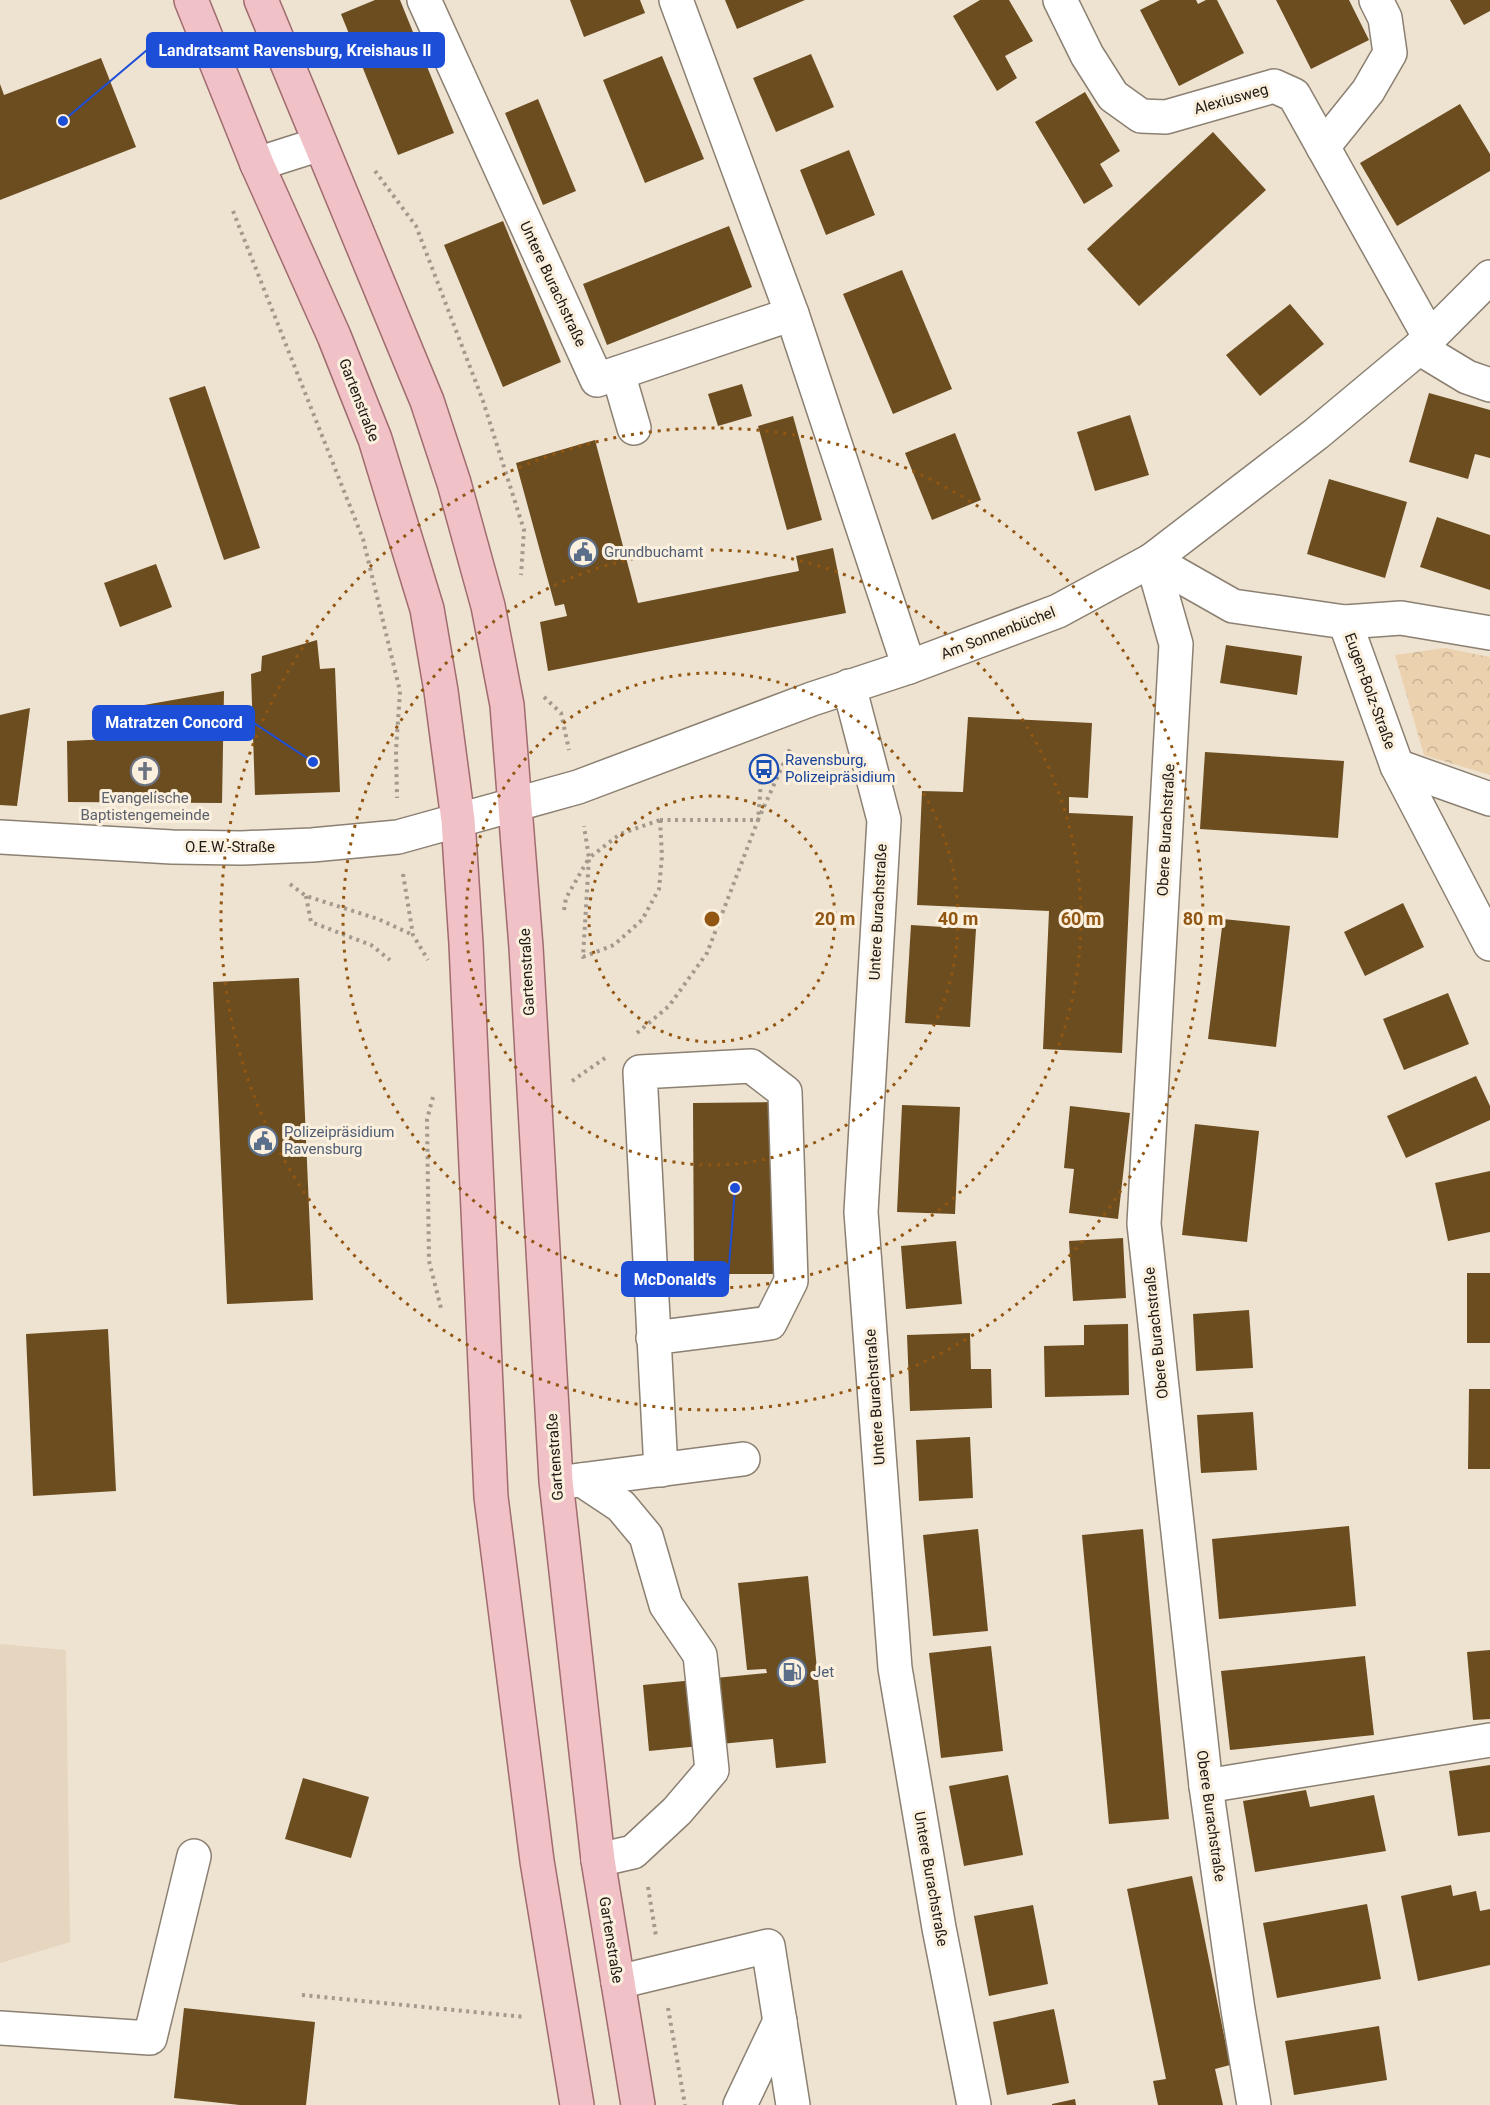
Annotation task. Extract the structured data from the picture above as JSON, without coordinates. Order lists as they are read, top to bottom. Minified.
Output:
{"streets":{"main road":["Gartenstraße"],"street":["Alexiusweg","Untere Burachstraße","Am Sonnenbüchel","Eugen-Bolz-Straße","Obere Burachstraße","O.E.W.-Straße"]},"crossings":[["Alexiusweg","Am Sonnenbüchel"],["Untere Burachstraße","Am Sonnenbüchel"],["Gartenstraße","Am Sonnenbüchel"],["Gartenstraße","O.E.W.-Straße"],["Am Sonnenbüchel","Eugen-Bolz-Straße"],["Am Sonnenbüchel","Obere Burachstraße"],["Eugen-Bolz-Straße","Obere Burachstraße"]],"places":{"other":["Landratsamt Ravensburg, Kreishaus II","Matratzen Concord","McDonald's"],"public building":["Grundbuchamt","Polizeipräsidium Ravensburg"],"bus stop":["Ravensburg, Polizeipräsidium"],"church":["Evangelische Baptistengemeinde"],"fuel station":["Jet"]},"rings":["20 m","40 m","60 m","80 m"]}
